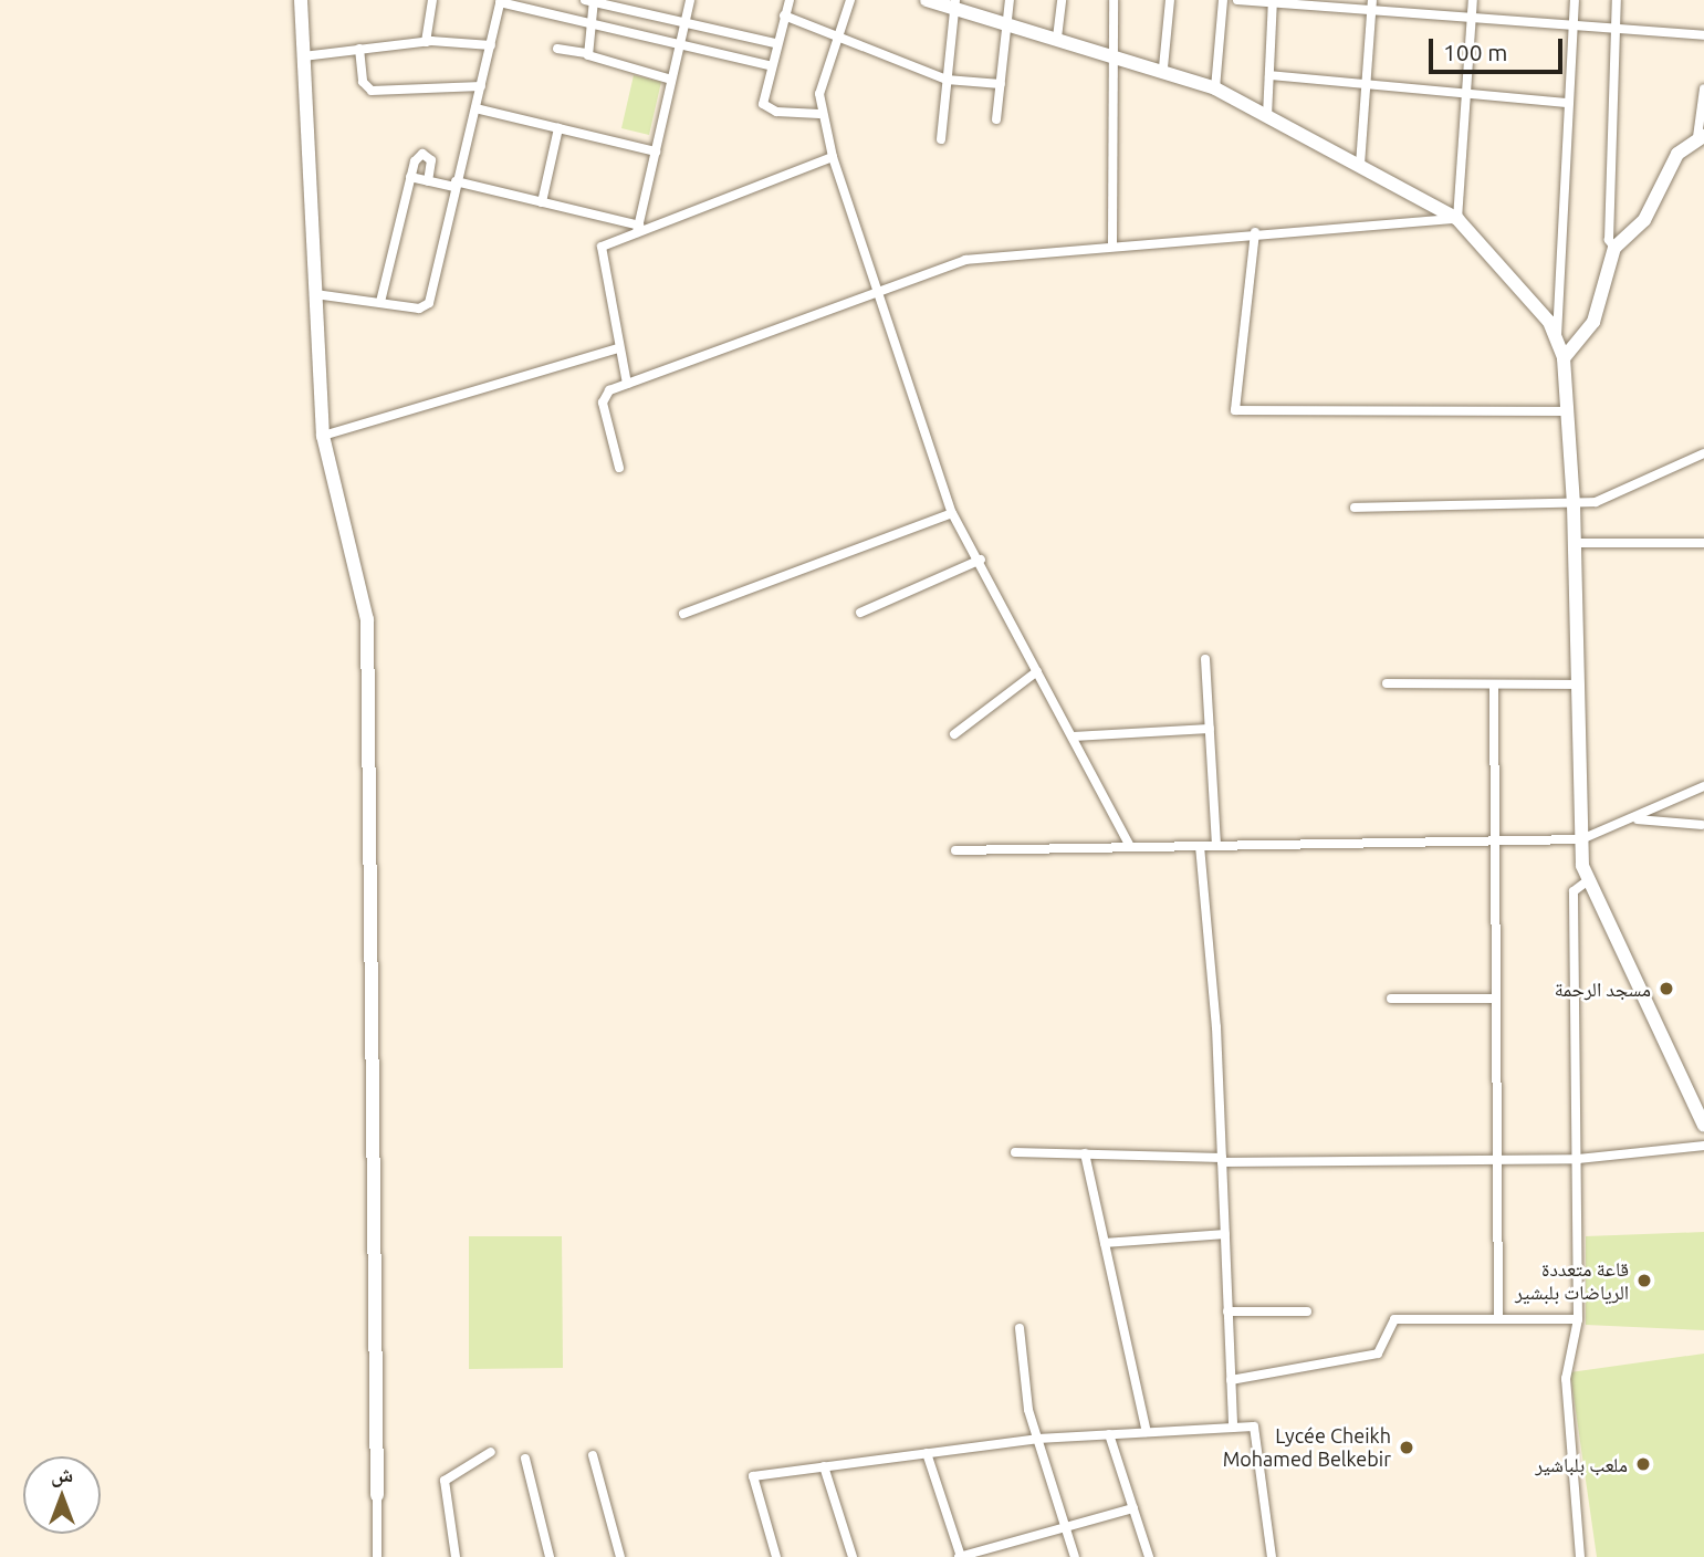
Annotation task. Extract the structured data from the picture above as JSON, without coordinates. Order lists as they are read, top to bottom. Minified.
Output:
{"places":["مسجد الرحمة","قاعة متعددة الرياضات بلبشير","Lycée Cheikh Mohamed Belkebir","ملعب بلباشير"],"scale_bar":"100 m","north":"top"}
